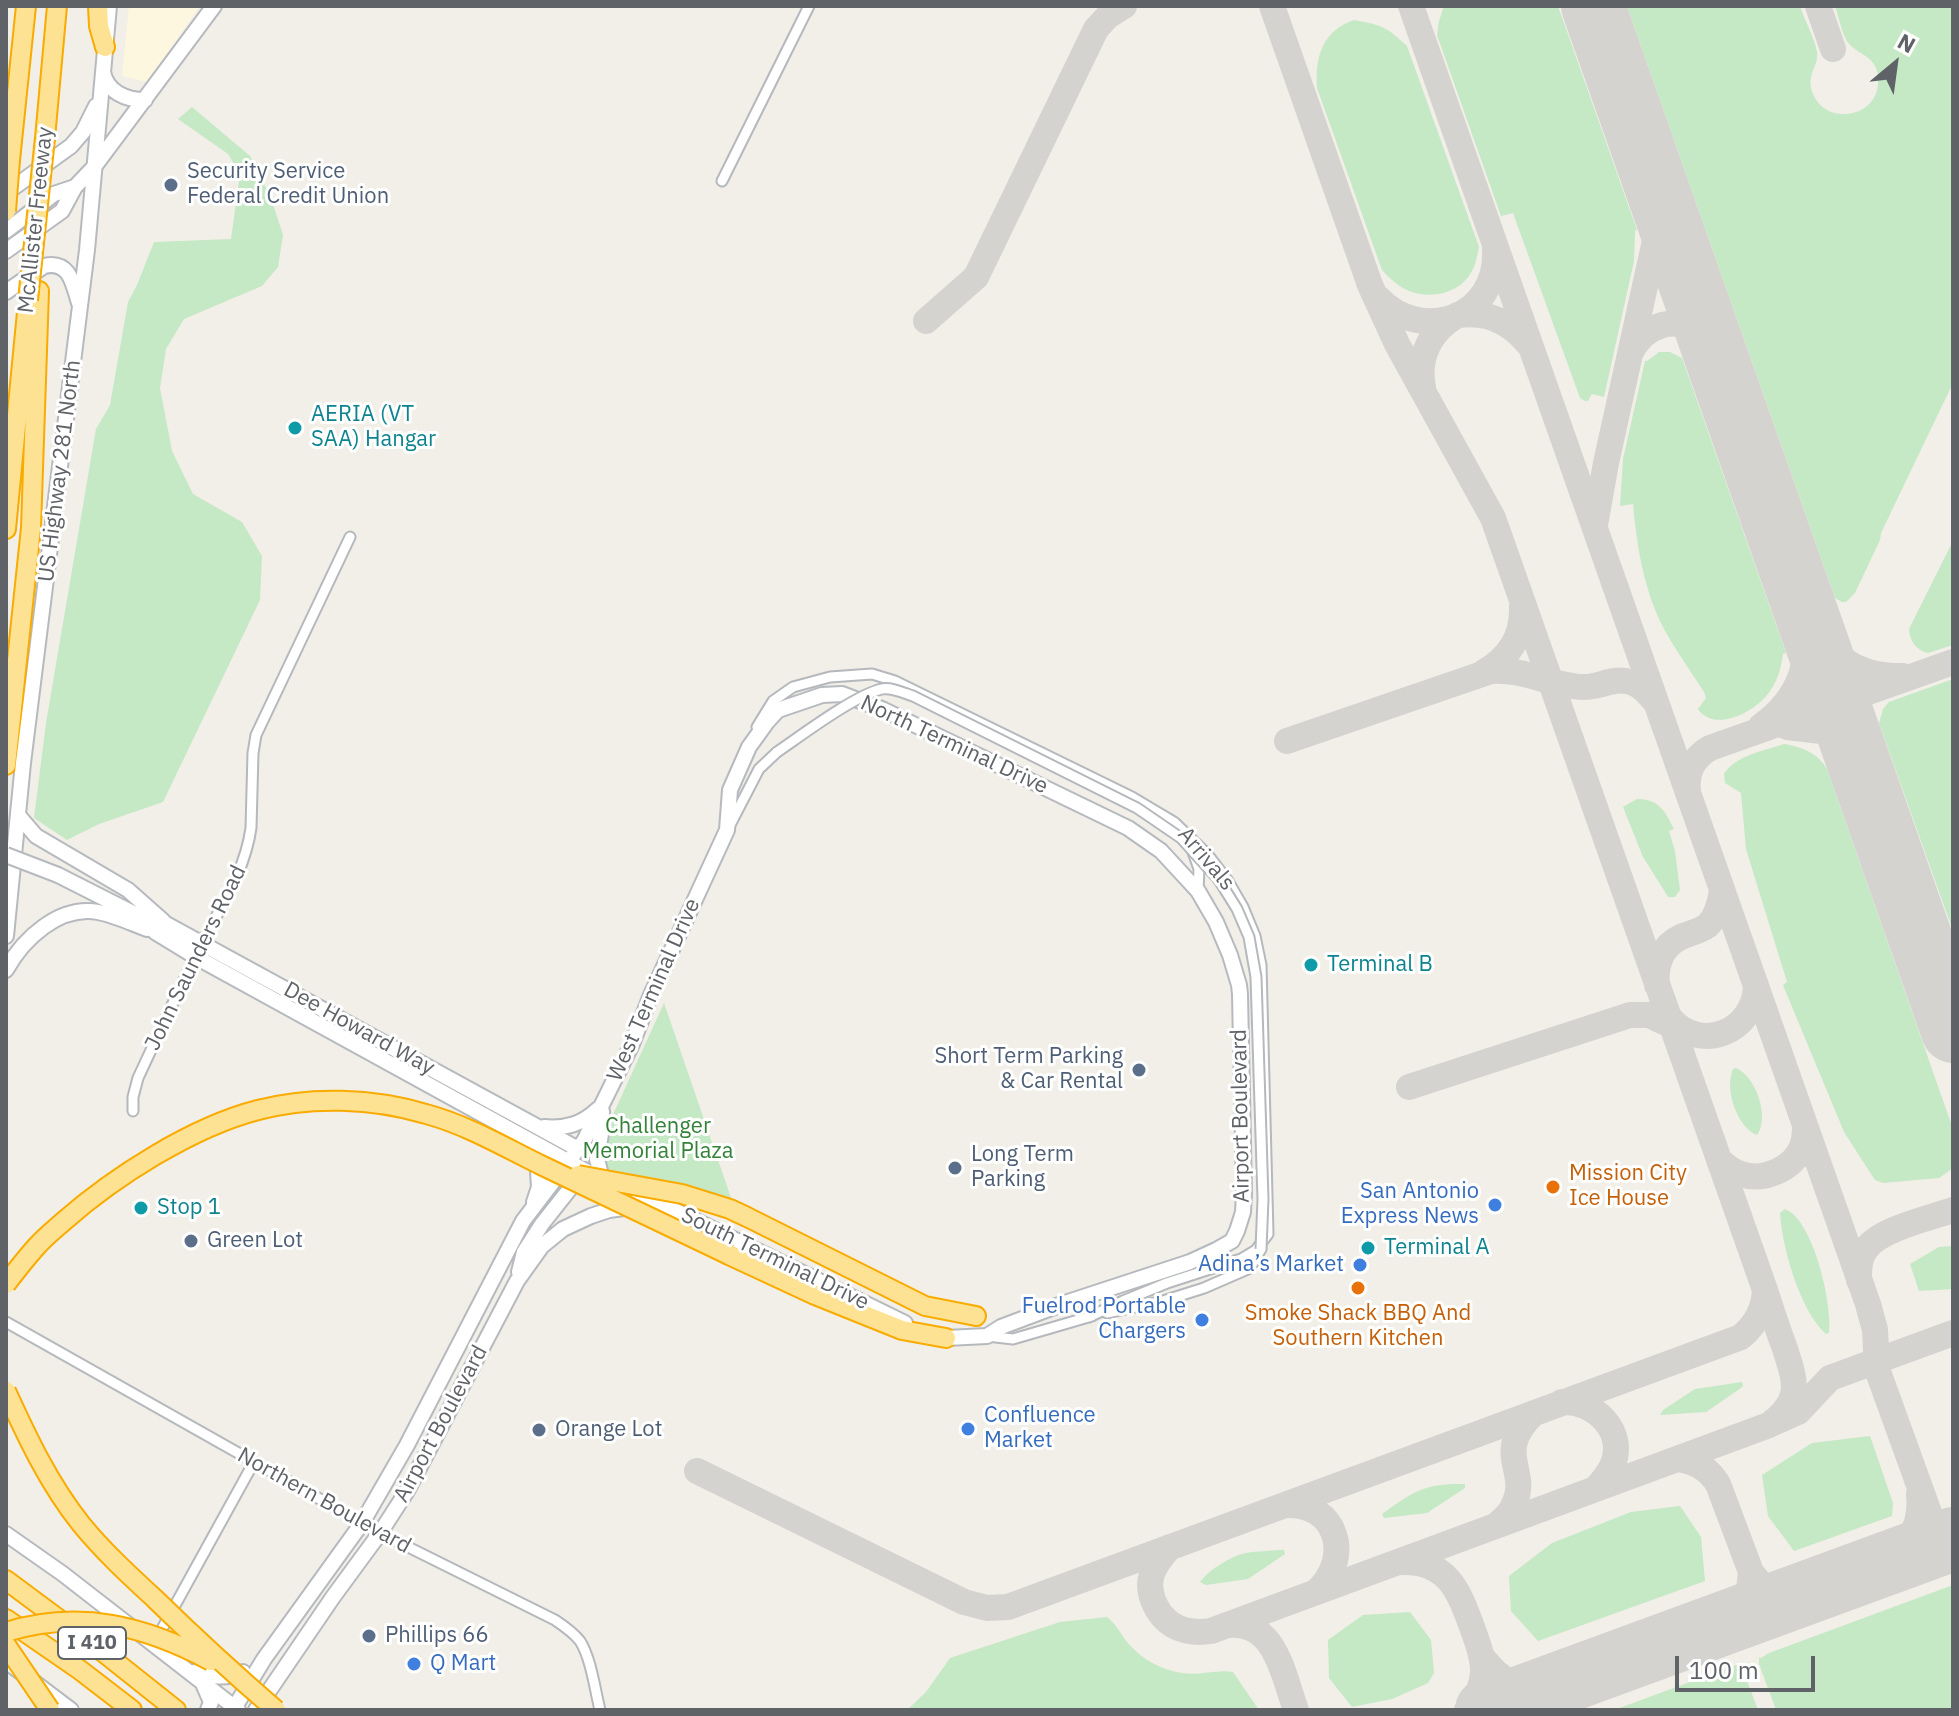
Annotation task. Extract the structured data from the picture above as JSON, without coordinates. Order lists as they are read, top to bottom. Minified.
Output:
{"streets":{"highway":["McAllister Freeway","I 410"],"main road":["US Highway 281 North","North Terminal Drive","West Terminal Drive","Dee Howard Way","Airport Boulevard","South Terminal Drive"],"street":["Arrivals","John Saunders Road","Northern Boulevard"]},"crossings":[["North Terminal Drive","Arrivals"],["North Terminal Drive","West Terminal Drive"],["North Terminal Drive","Airport Boulevard"],["John Saunders Road","Dee Howard Way"],["West Terminal Drive","Dee Howard Way"],["West Terminal Drive","Airport Boulevard"],["Dee Howard Way","Airport Boulevard"],["Dee Howard Way","South Terminal Drive"],["Airport Boulevard","South Terminal Drive"],["Airport Boulevard","Northern Boulevard"]],"parks":["Challenger Memorial Plaza"],"places":["Security Service Federal Credit Union","AERIA (VT SAA) Hangar","Terminal B","Short Term Parking & Car Rental","Long Term Parking","Mission City Ice House","San Antonio Express News","Stop 1","Green Lot","Terminal A","Adina’s Market","Smoke Shack BBQ And Southern Kitchen","Fuelrod Portable Chargers","Confluence Market","Orange Lot","Phillips 66","Q Mart"],"scale_bar":"100 m","north":"top right"}
